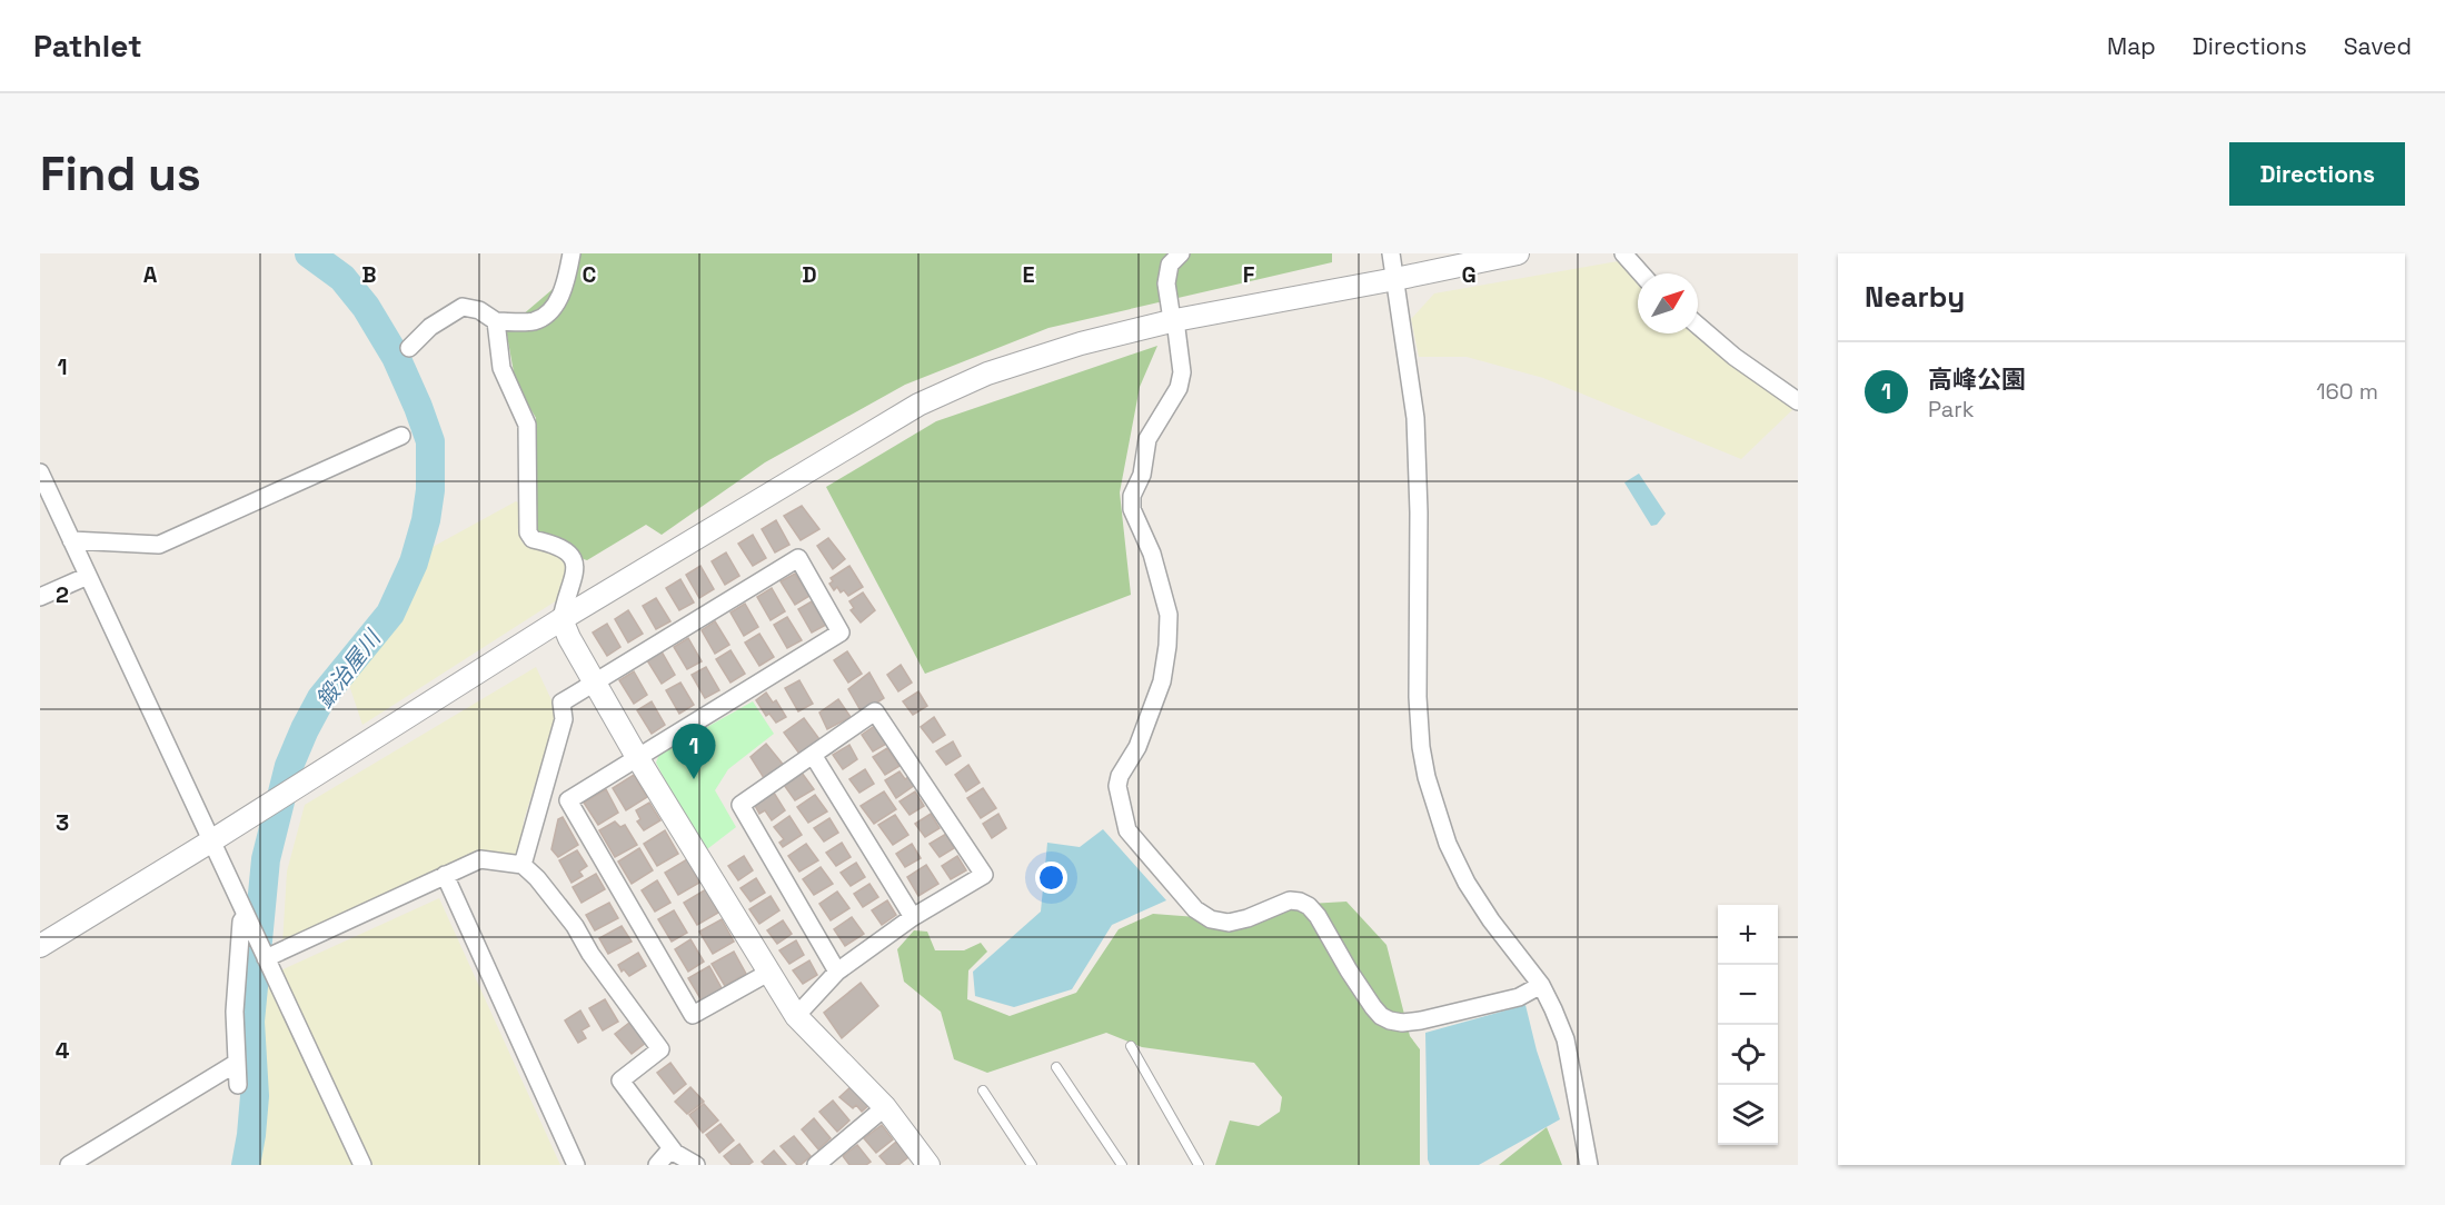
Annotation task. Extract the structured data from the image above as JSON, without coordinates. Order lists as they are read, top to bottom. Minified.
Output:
{"water":["鍛治屋川"],"north":"top right","page":{"header":"Pathlet","nav":["Map","Directions","Saved"],"buttons":"Directions","title":"Find us","heading":"Nearby","list":[{"mark":"1","name":"高峰公園","note":"Park","value":"160 m"}],"pins":"1","map_buttons":["+","−"]},"grid":{"columns":["A","B","C","D","E","F","G"],"rows":["1","2","3","4"]}}
